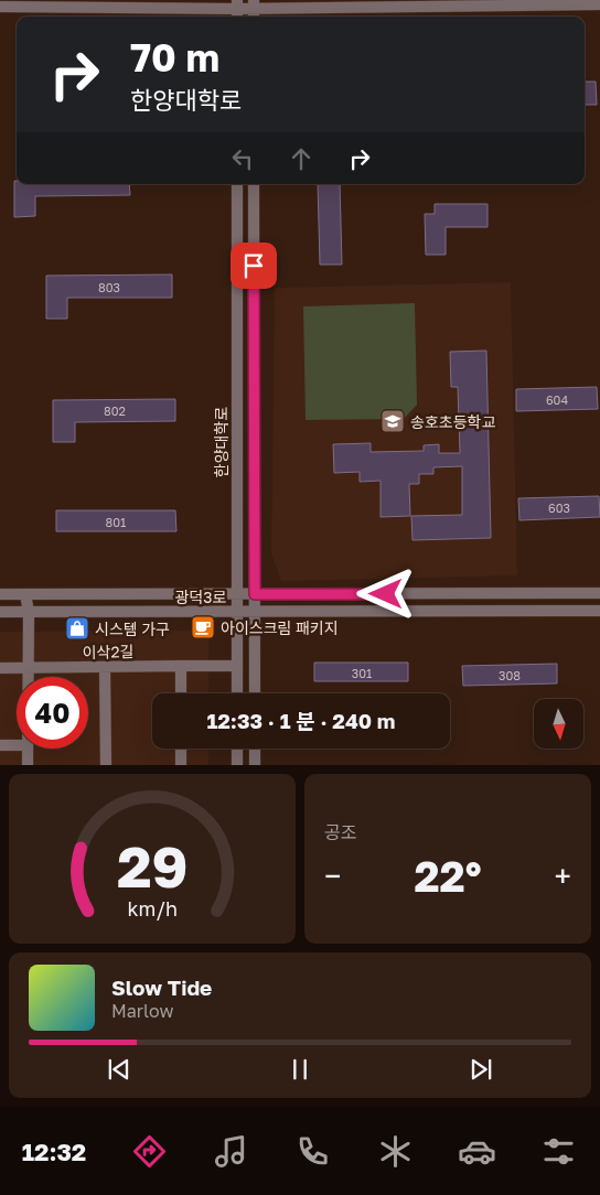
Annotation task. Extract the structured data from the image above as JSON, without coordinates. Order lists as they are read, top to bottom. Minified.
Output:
{"streets":{"street":["한양대학로","광덕3로","이삭2길"]},"crossings":[["한양대학로","광덕3로"],["한양대학로","이삭2길"]],"places":{"school or university":["송호초등학교"],"cafe":["아이스크림 패키지"],"shop":["시스템 가구"]},"house_numbers":["803","604","802","603","801","301","308"],"north":"bottom","page":{"turn":["70 m","한양대학로"],"limit":"40","trip":"12:33 · 1 분 · 240 m","tile":"공조","heat":["−","22°","+"],"song":["Slow Tide","Marlow"],"tabs":"12:32","gauge":["29","km/h"]}}
